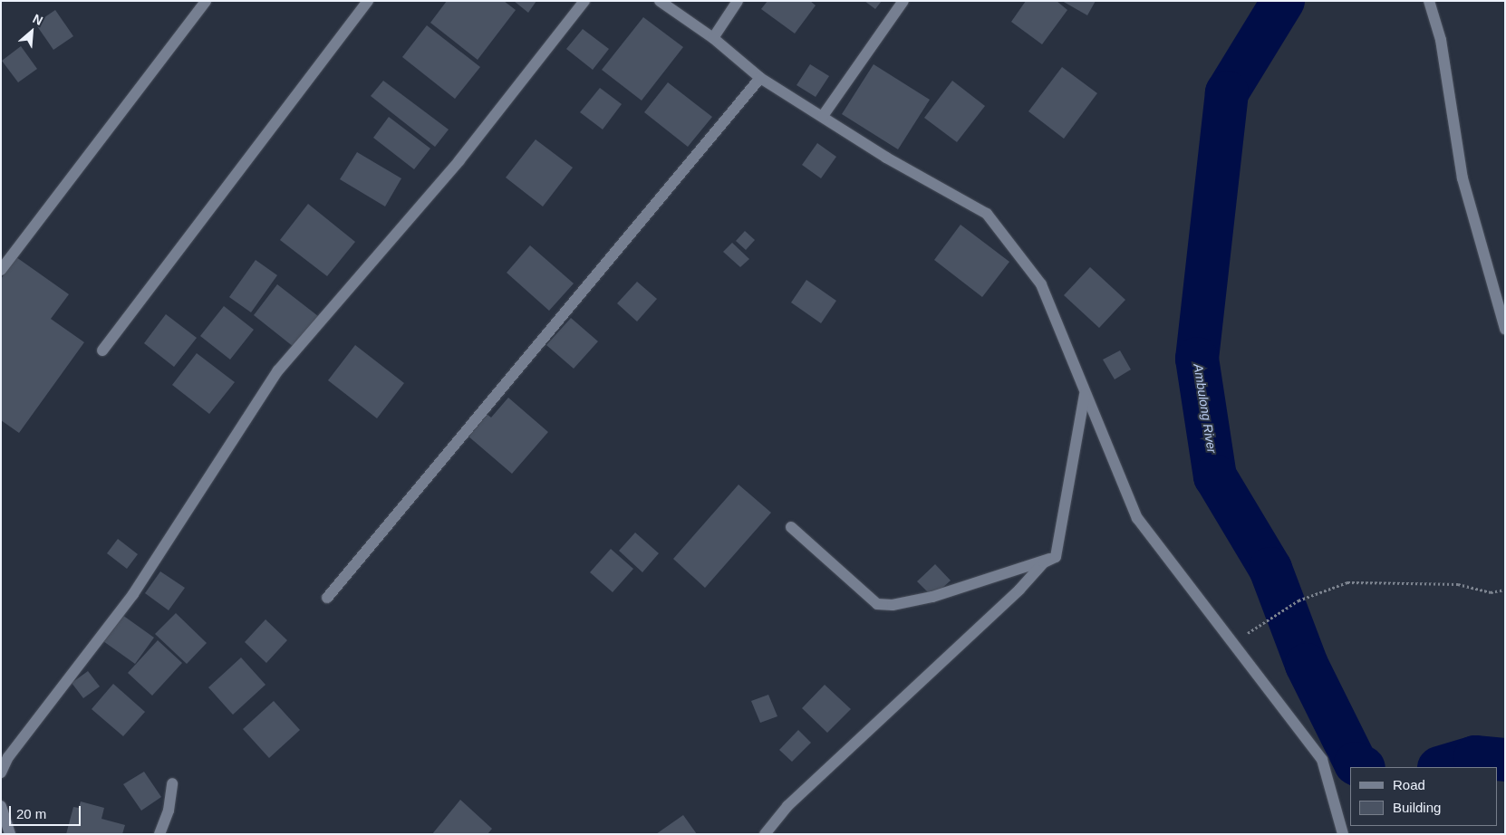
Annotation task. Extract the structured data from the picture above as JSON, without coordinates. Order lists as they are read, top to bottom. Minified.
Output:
{"water":["Ambulong River"],"legend":["Road","Building"],"scale_bar":"20 m","north":"top right"}
